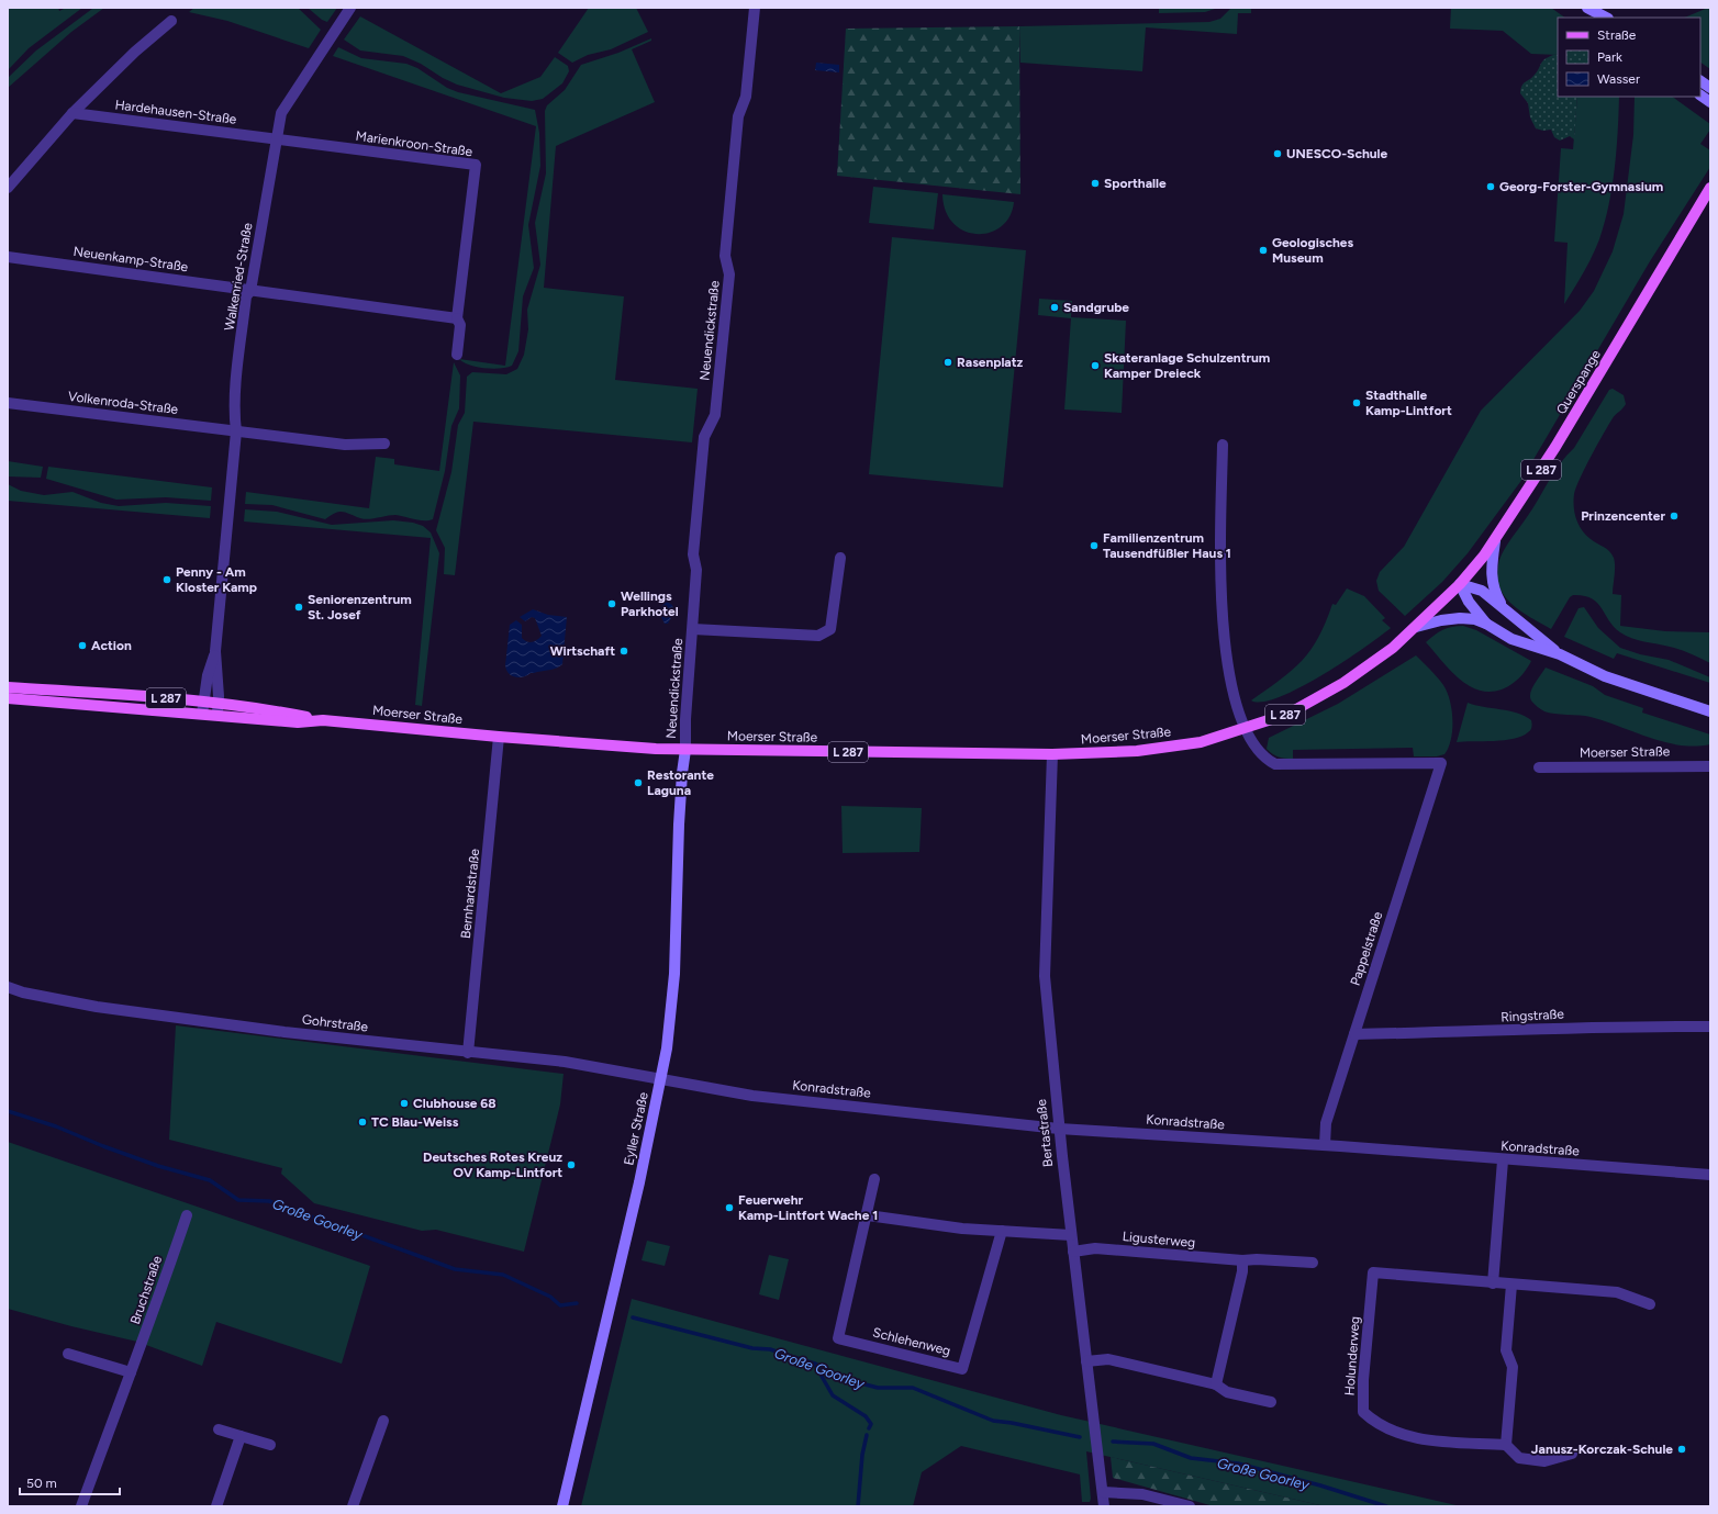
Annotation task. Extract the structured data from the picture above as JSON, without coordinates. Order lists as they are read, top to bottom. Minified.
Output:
{"streets":{"main road":["Querspange","L 287","Moerser Straße","Eyller Straße"],"street":["Hardehausen-Straße","Marienkroon-Straße","Neuenkamp-Straße","Walkenried-Straße","Neuendickstraße","Volkenroda-Straße","Bernhardstraße","Pappelstraße","Ringstraße","Gohrstraße","Konradstraße","Bertastraße","Ligusterweg","Bruchstraße","Schlehenweg","Holunderweg"]},"crossings":[["Hardehausen-Straße","Marienkroon-Straße"],["Hardehausen-Straße","Walkenried-Straße"],["Marienkroon-Straße","Walkenried-Straße"],["Neuenkamp-Straße","Walkenried-Straße"],["Walkenried-Straße","Volkenroda-Straße"],["Walkenried-Straße","Moerser Straße"],["Neuendickstraße","Moerser Straße"],["Neuendickstraße","Eyller Straße"],["Querspange","Moerser Straße"],["Moerser Straße","Bernhardstraße"],["Moerser Straße","Pappelstraße"],["Moerser Straße","Eyller Straße"],["Moerser Straße","Bertastraße"],["Bernhardstraße","Gohrstraße"],["Pappelstraße","Ringstraße"],["Pappelstraße","Konradstraße"],["Gohrstraße","Konradstraße"],["Gohrstraße","Eyller Straße"],["Konradstraße","Eyller Straße"],["Konradstraße","Bertastraße"],["Bertastraße","Ligusterweg"]],"water":["Große Goorley"],"places":["UNESCO-Schule","Sporthalle","Georg-Forster-Gymnasium","Geologisches Museum","Sandgrube","Rasenplatz","Skateranlage Schulzentrum Kamper Dreieck","Stadthalle Kamp-Lintfort","Prinzencenter","Familienzentrum Tausendfüßler Haus 1","Penny - Am Kloster Kamp","Wellings Parkhotel","Seniorenzentrum St. Josef","Action","Wirtschaft","Restorante Laguna","Clubhouse 68","TC Blau-Weiss","Deutsches Rotes Kreuz OV Kamp-Lintfort","Feuerwehr Kamp-Lintfort Wache 1","Janusz-Korczak-Schule"],"legend":["Straße","Park","Wasser"],"scale_bar":"50 m"}
